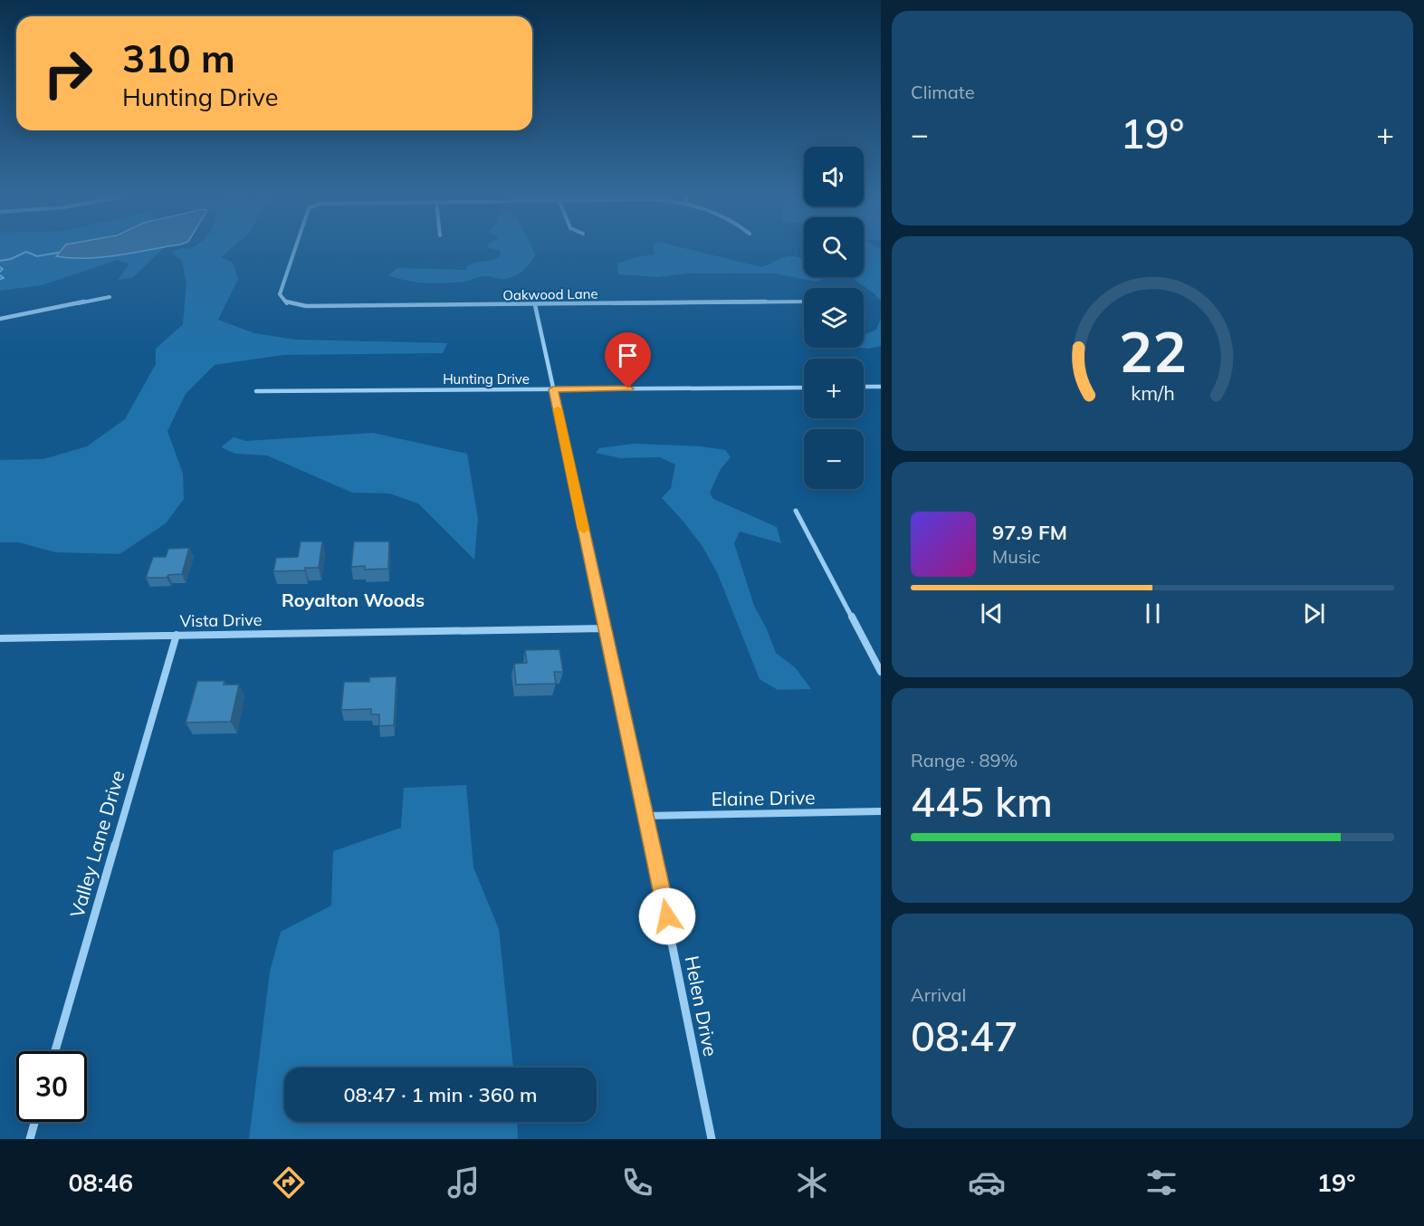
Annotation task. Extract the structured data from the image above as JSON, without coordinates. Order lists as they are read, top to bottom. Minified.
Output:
{"streets":{"street":["Oakwood Lane","Hunting Drive","Vista Drive","Elaine Drive","Valley Lane Drive","Helen Drive"]},"crossings":[["Oakwood Lane","Helen Drive"],["Hunting Drive","Helen Drive"],["Vista Drive","Valley Lane Drive"],["Vista Drive","Helen Drive"],["Elaine Drive","Helen Drive"]],"districts":["Royalton Woods"],"page":{"tile":["Climate",["Range · 89%","445 km"],["Arrival","08:47"]],"turn":["310 m","Hunting Drive"],"heat":["−","19°","+"],"map_buttons":["+","−"],"song":["97.9 FM","Music"],"limit":"30","trip":"08:47 · 1 min · 360 m","tabs":["08:46","19°"],"gauge":["22","km/h"]}}
